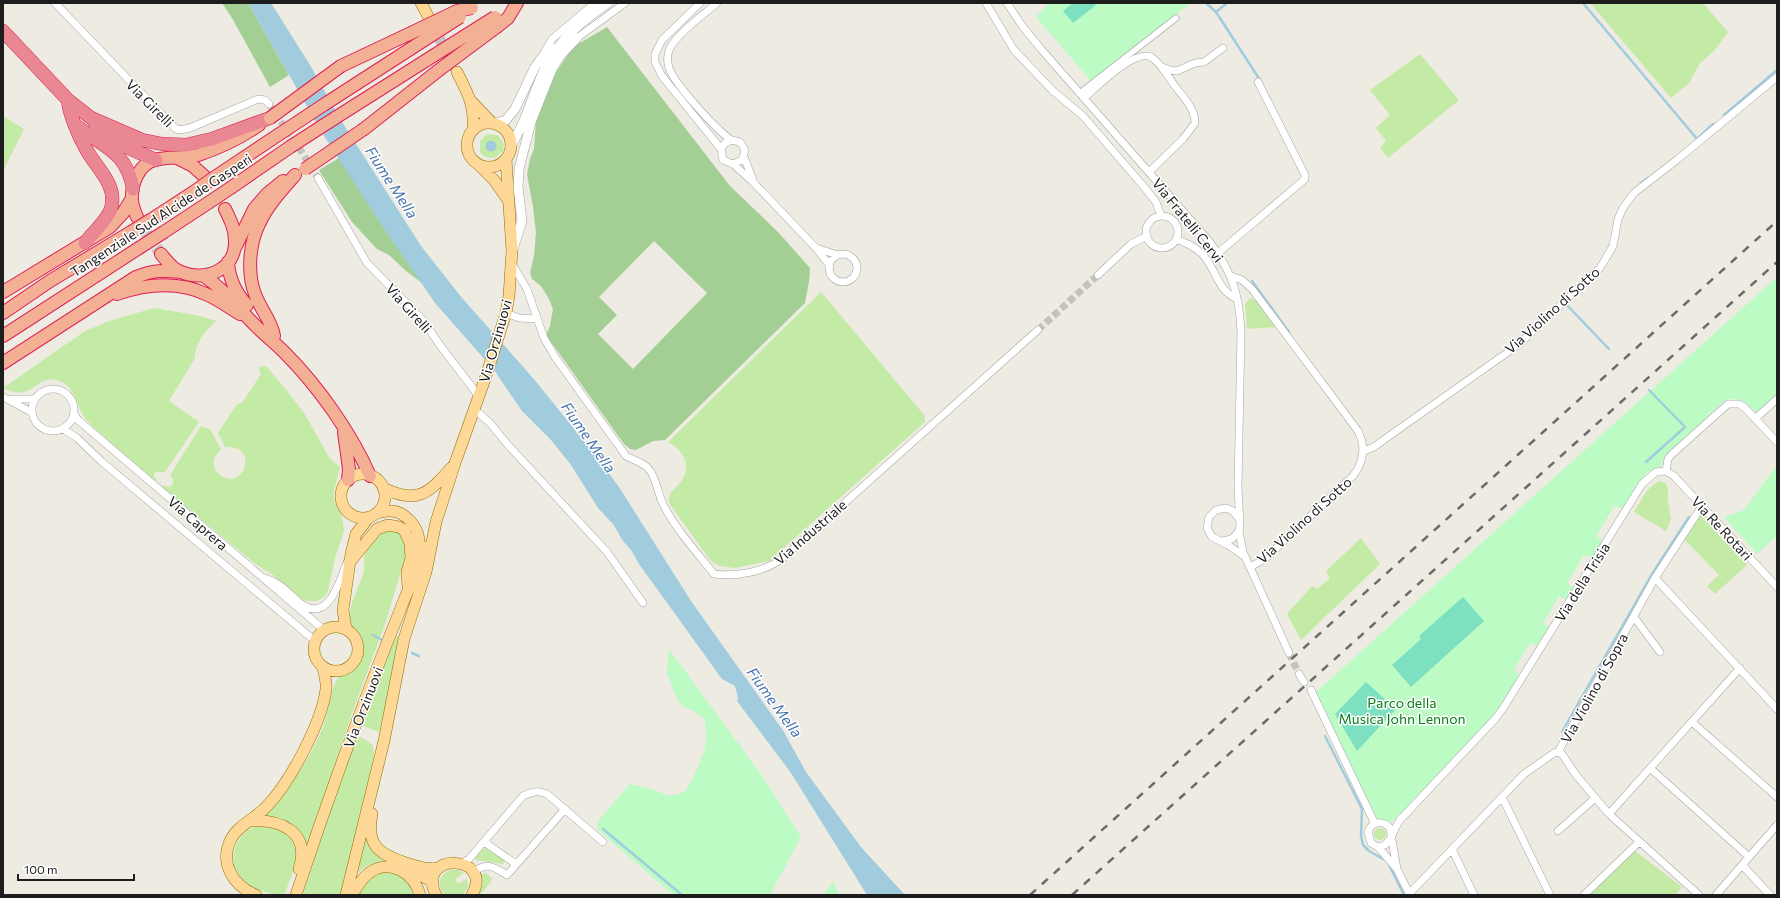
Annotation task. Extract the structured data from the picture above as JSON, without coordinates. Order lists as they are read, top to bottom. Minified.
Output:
{"streets":{"highway":["Tangenziale Sud Alcide de Gasperi"],"main road":["Via Orzinuovi"],"street":["Via Girelli","Via Fratelli Cervi","Via Violino di Sotto","Via Caprera","Via Re Rotari","Via Industriale","Via della Trisia","Via Violino di Sopra"]},"crossings":[["Via Girelli","Via Orzinuovi"],["Via Fratelli Cervi","Via Violino di Sotto"],["Via Orzinuovi","Via Industriale"],["Via Re Rotari","Via della Trisia"],["Via Re Rotari","Via Violino di Sopra"]],"water":["Fiume Mella"],"parks":["Parco della Musica John Lennon"],"scale_bar":"100 m"}
